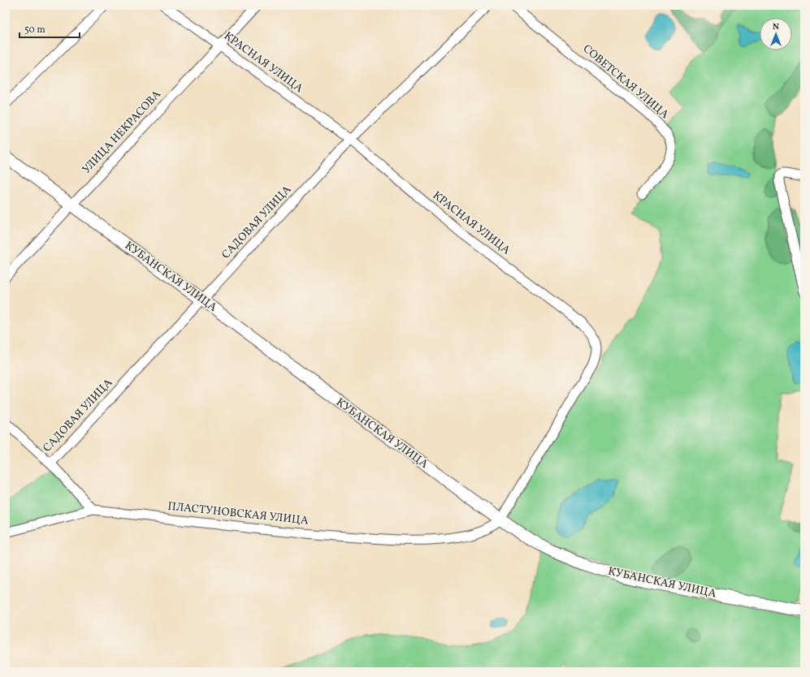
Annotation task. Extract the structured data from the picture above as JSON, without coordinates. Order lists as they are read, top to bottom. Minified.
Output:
{"streets":{"street":["КРАСНАЯ УЛИЦА","СОВЕТСКАЯ УЛИЦА","УЛИЦА НЕКРАСОВА","САДОВАЯ УЛИЦА","КУБАНСКАЯ УЛИЦА","ПЛАСТУНОВСКАЯ УЛИЦА"]},"crossings":[["КРАСНАЯ УЛИЦА","УЛИЦА НЕКРАСОВА"],["КРАСНАЯ УЛИЦА","САДОВАЯ УЛИЦА"],["КРАСНАЯ УЛИЦА","КУБАНСКАЯ УЛИЦА"],["КРАСНАЯ УЛИЦА","ПЛАСТУНОВСКАЯ УЛИЦА"],["УЛИЦА НЕКРАСОВА","КУБАНСКАЯ УЛИЦА"],["САДОВАЯ УЛИЦА","КУБАНСКАЯ УЛИЦА"],["КУБАНСКАЯ УЛИЦА","ПЛАСТУНОВСКАЯ УЛИЦА"]],"scale_bar":"50 m","north":"top"}
